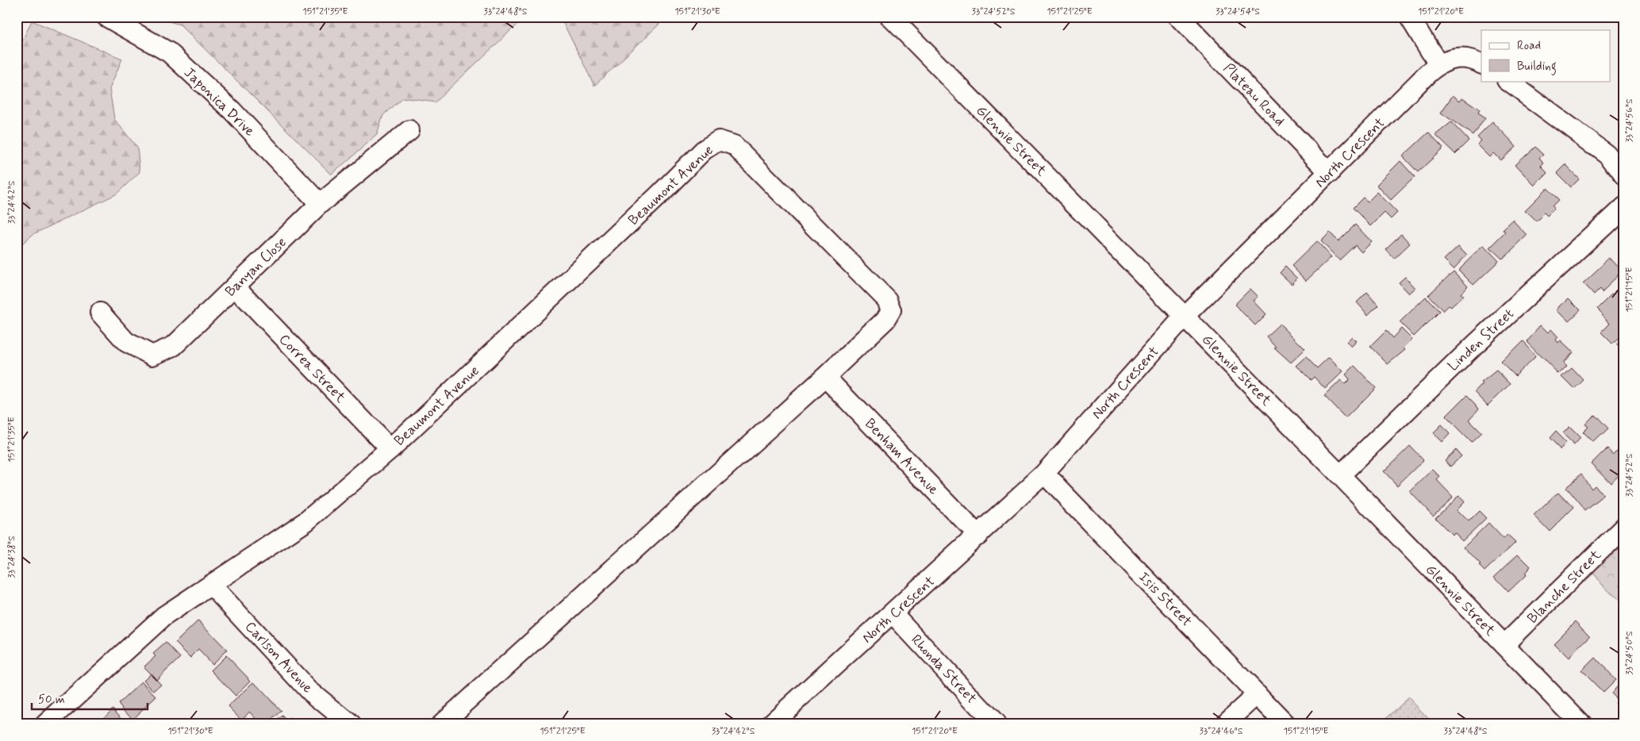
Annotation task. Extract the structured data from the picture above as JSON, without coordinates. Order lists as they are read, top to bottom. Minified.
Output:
{"streets":{"street":["Plateau Road","Japonica Drive","Glennie Street","North Crescent","Beaumont Avenue","Banyan Close","Linden Street","Correa Street","Benham Avenue","Blanche Street","Isis Street","Carlson Avenue","Rhonda Street"]},"crossings":[["Plateau Road","North Crescent"],["Japonica Drive","Banyan Close"],["Glennie Street","North Crescent"],["Glennie Street","Linden Street"],["Glennie Street","Blanche Street"],["North Crescent","Benham Avenue"],["North Crescent","Isis Street"],["North Crescent","Rhonda Street"],["Beaumont Avenue","Correa Street"],["Beaumont Avenue","Benham Avenue"],["Beaumont Avenue","Carlson Avenue"],["Banyan Close","Correa Street"]],"legend":["Road","Building"],"scale_bar":"50 m","coordinates":["151°21'35\"E","33°24'48\"S","151°21'30\"E","33°24'52\"S","151°21'25\"E","33°24'54\"S","151°21'20\"E","33°24'56\"S","33°24'42\"S","151°21'15\"E","33°24'38\"S","33°24'50\"S","33°24'46\"S"]}
